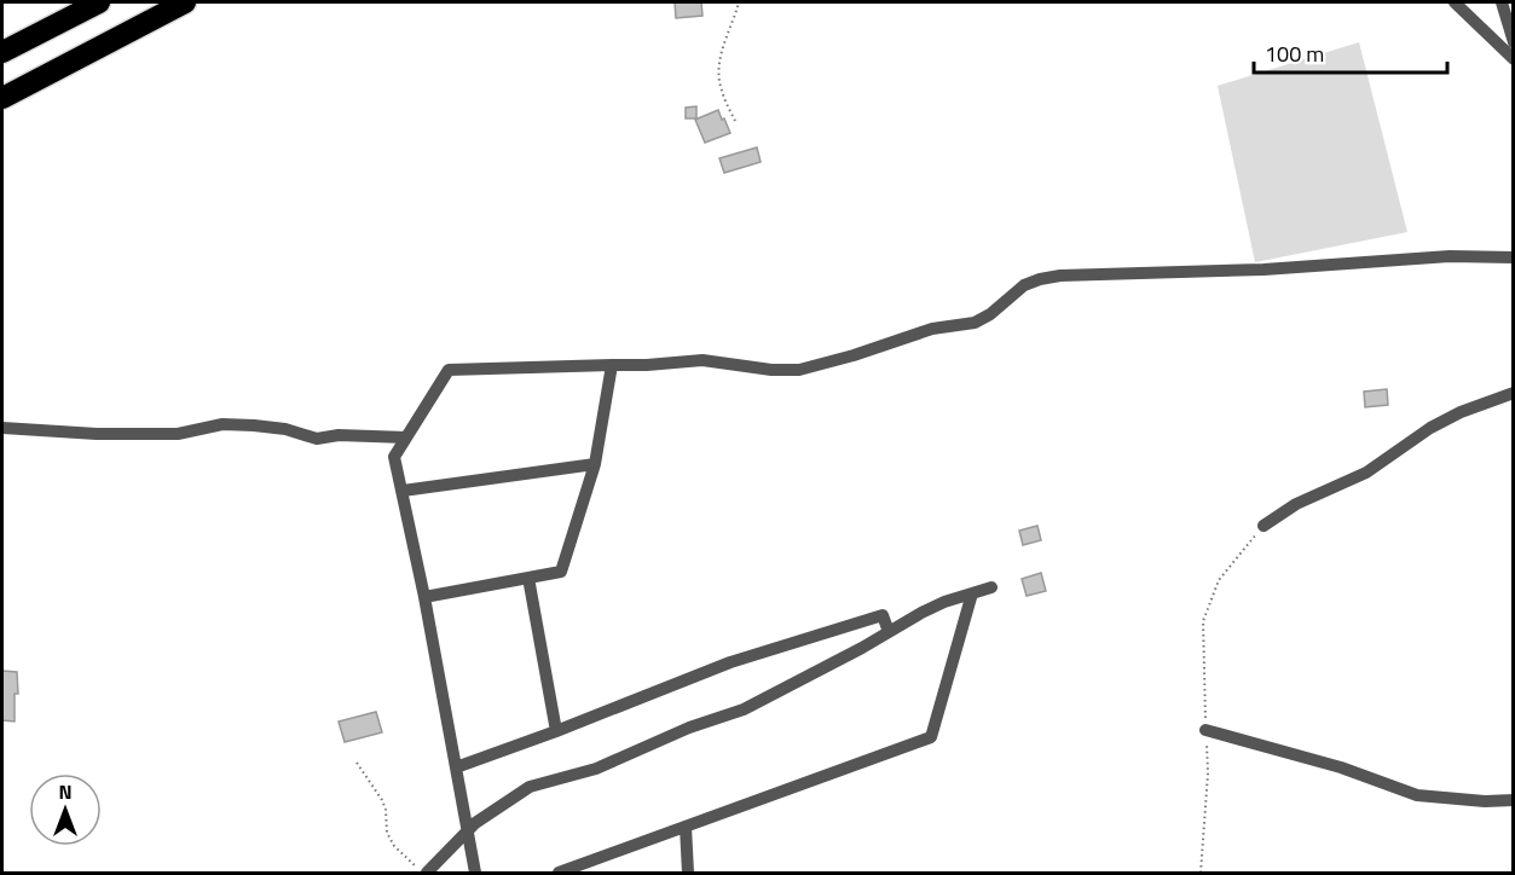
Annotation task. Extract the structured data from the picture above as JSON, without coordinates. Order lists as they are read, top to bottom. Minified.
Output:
{"scale_bar":"100 m","north":"top"}
